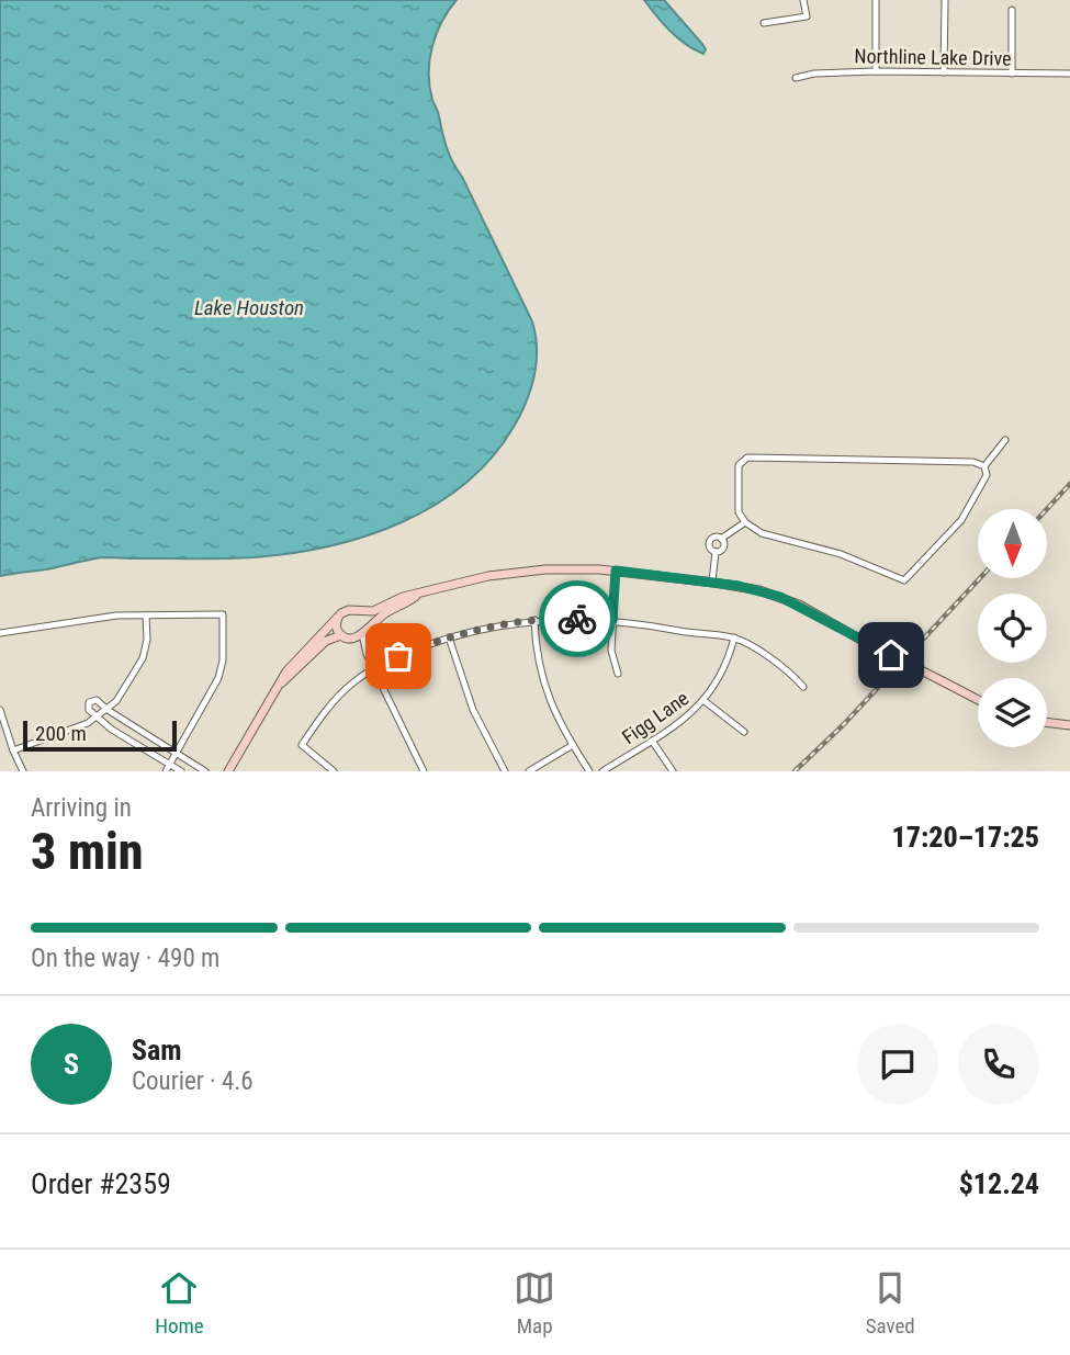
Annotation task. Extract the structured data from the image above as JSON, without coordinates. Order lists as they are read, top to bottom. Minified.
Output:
{"streets":{"street":["Northline Lake Drive","Figg Lane"]},"water":["Lake Houston"],"scale_bar":"200 m","north":"bottom","page":{"scale":"200 m","heading":["3 min","Arriving in","17:20–17:25"],"panel":["Sam","Courier · 4.6","Order #2359","$12.24"],"bar":"On the way · 490 m","round":"S","tabs":["Home","Map","Saved"]}}
